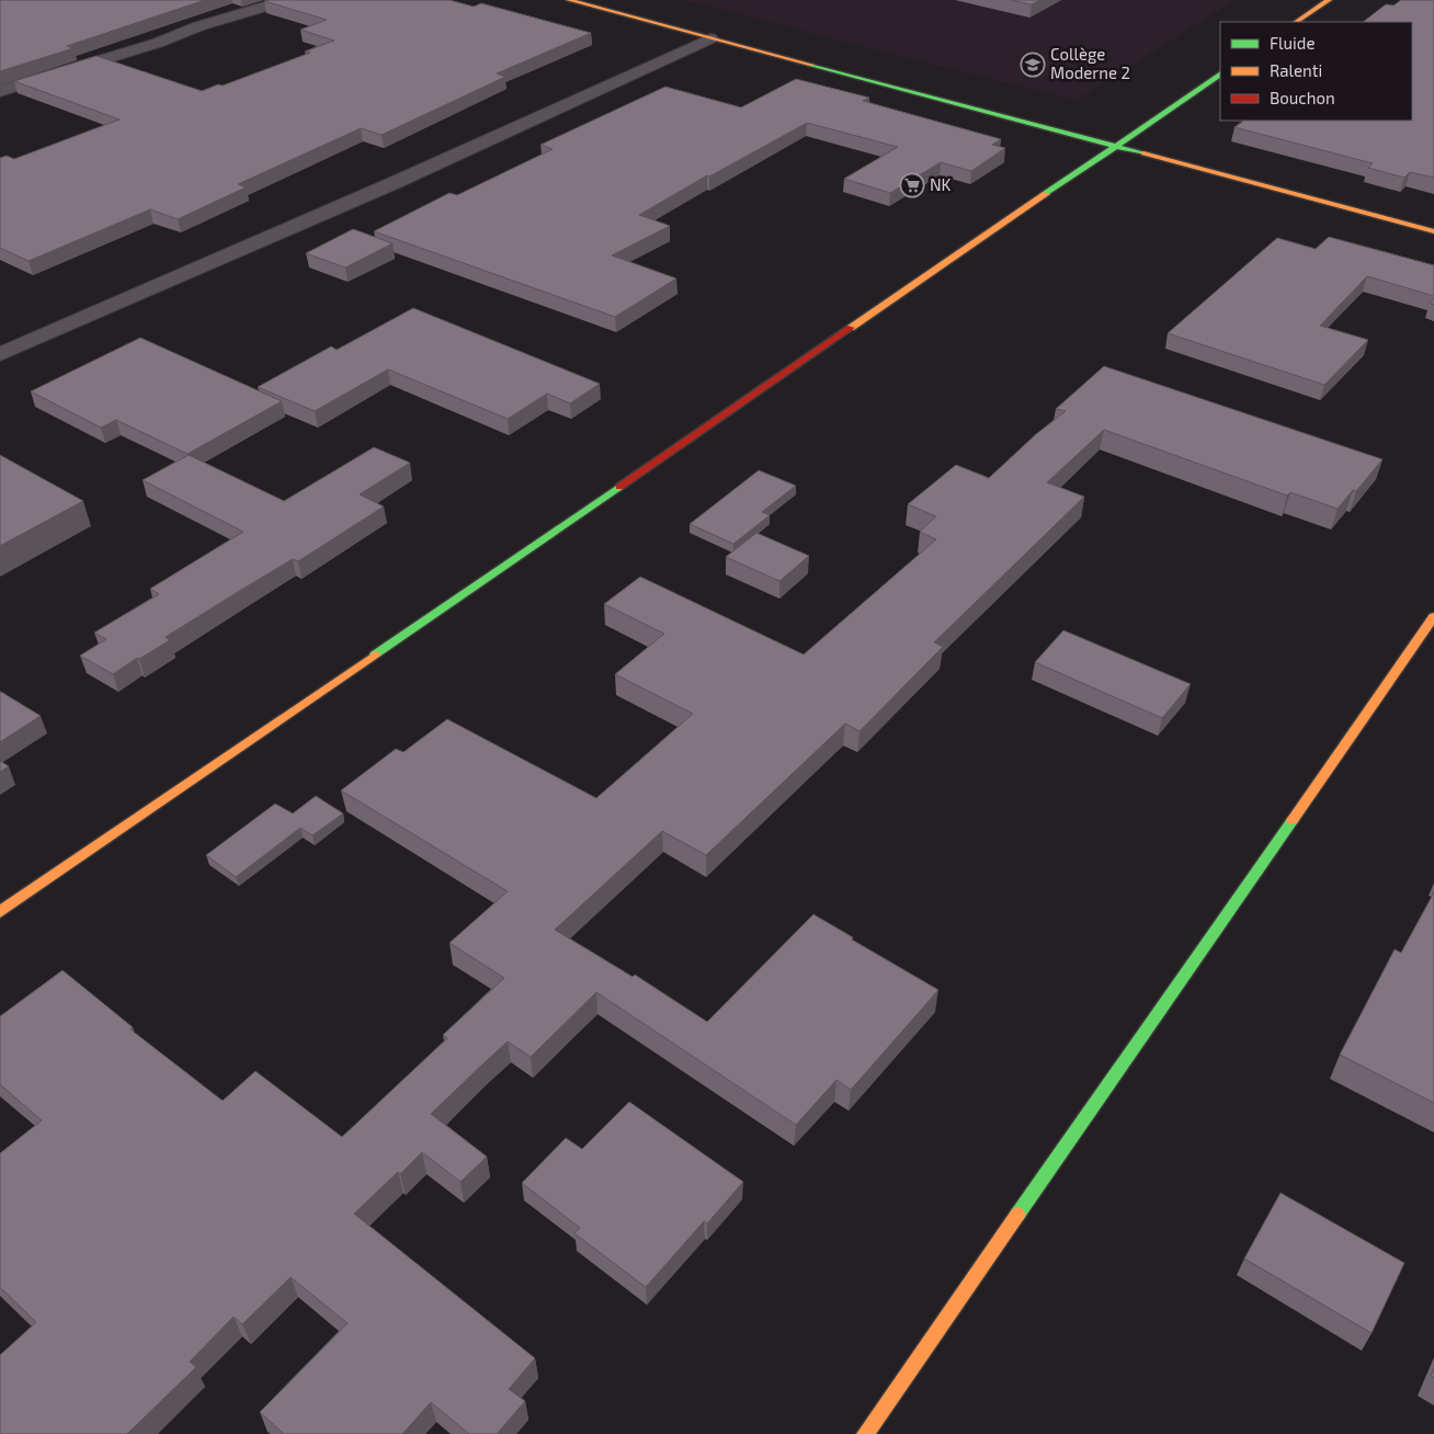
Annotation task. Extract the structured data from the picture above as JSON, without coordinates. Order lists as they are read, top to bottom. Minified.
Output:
{"places":{"school or university":["Collège Moderne 2"],"supermarket":["NK"]},"legend":["Fluide","Ralenti","Bouchon"]}
